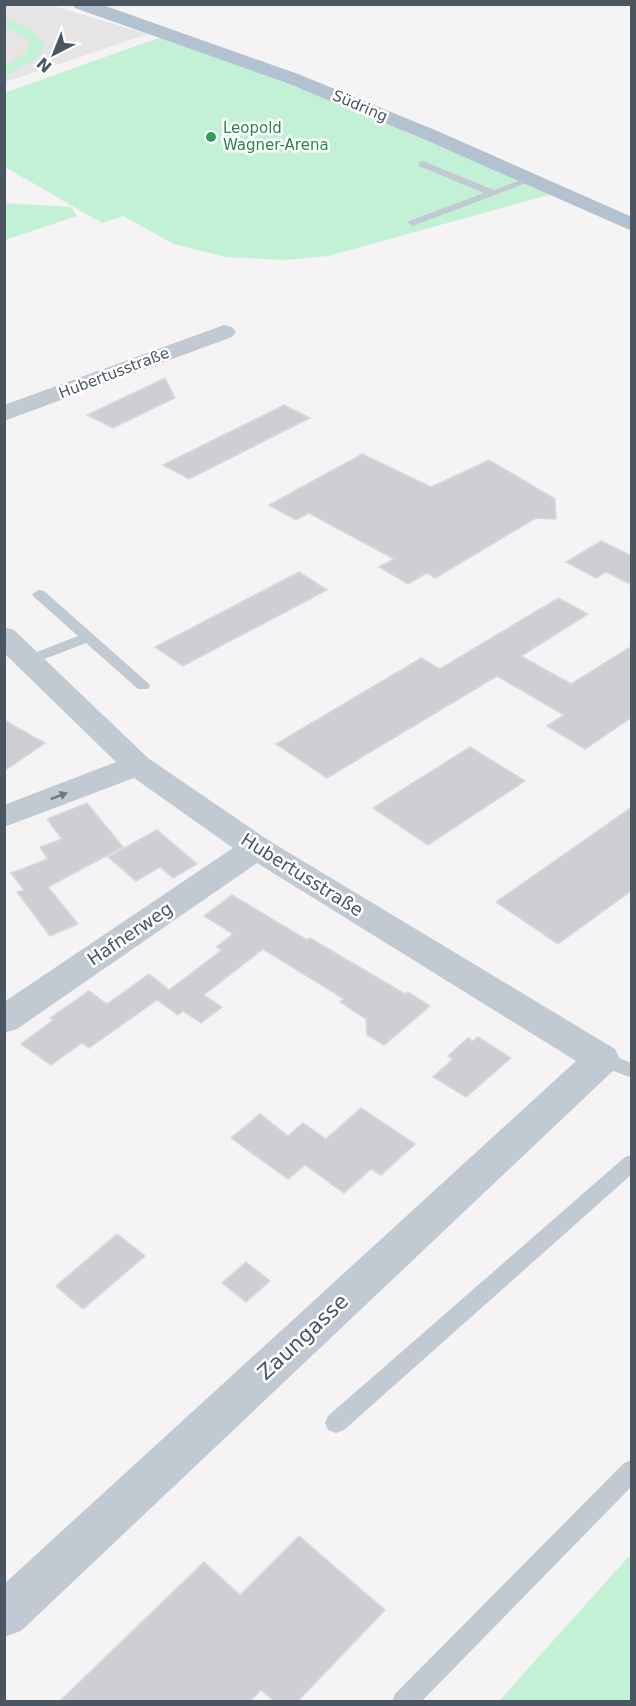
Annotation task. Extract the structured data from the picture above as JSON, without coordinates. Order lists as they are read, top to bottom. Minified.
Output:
{"streets":{"main road":["Südring"],"street":["Hubertusstraße","Hafnerweg","Zaungasse"]},"crossings":[["Hubertusstraße","Hafnerweg"],["Hubertusstraße","Zaungasse"]],"places":["Leopold Wagner-Arena"],"north":"bottom left"}
